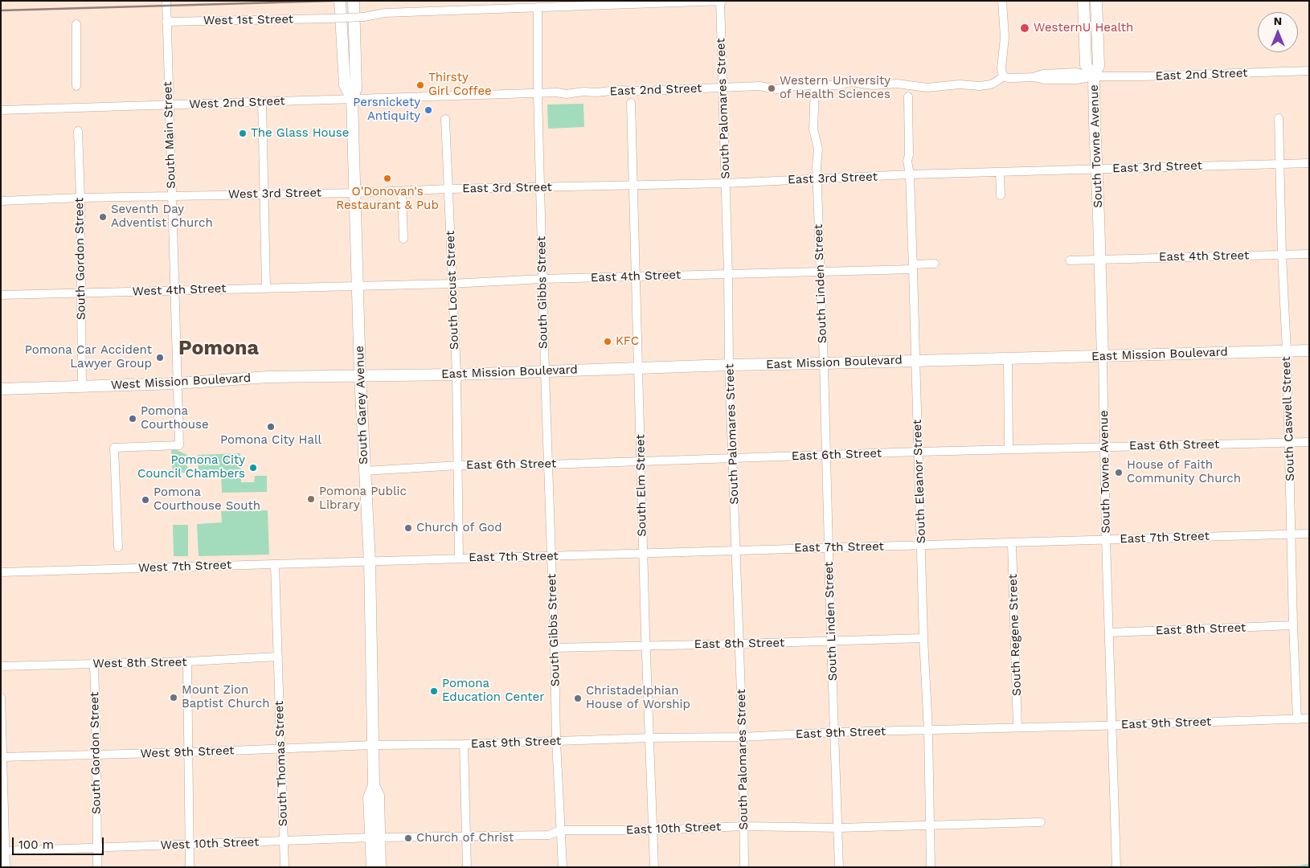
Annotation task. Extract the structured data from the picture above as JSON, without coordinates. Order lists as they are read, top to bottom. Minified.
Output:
{"streets":{"main road":["South Towne Avenue","East Mission Boulevard","West Mission Boulevard","South Garey Avenue"],"street":["West 1st Street","East 2nd Street","West 2nd Street","South Palomares Street","South Main Street","East 3rd Street","West 3rd Street","East 4th Street","South Gordon Street","South Linden Street","West 4th Street","South Locust Street","South Gibbs Street","South Caswell Street","East 6th Street","South Eleanor Street","South Elm Street","East 7th Street","West 7th Street","East 8th Street","South Regene Street","West 8th Street","East 9th Street","West 9th Street","South Thomas Street","East 10th Street","West 10th Street"]},"crossings":[["West 1st Street","South Palomares Street"],["West 1st Street","South Main Street"],["West 1st Street","South Gibbs Street"],["East 2nd Street","West 2nd Street"],["East 2nd Street","South Palomares Street"],["East 2nd Street","South Towne Avenue"],["East 2nd Street","South Linden Street"],["East 2nd Street","South Gibbs Street"],["East 2nd Street","South Garey Avenue"],["West 2nd Street","South Main Street"],["West 2nd Street","South Garey Avenue"],["South Palomares Street","East 3rd Street"],["South Palomares Street","East 4th Street"],["South Palomares Street","East Mission Boulevard"],["South Palomares Street","East 6th Street"],["South Palomares Street","East 7th Street"],["South Palomares Street","East 8th Street"],["South Palomares Street","East 9th Street"],["South Palomares Street","East 10th Street"],["South Main Street","West 3rd Street"],["South Main Street","West 4th Street"],["South Main Street","West Mission Boulevard"],["South Towne Avenue","East 3rd Street"],["South Towne Avenue","East 4th Street"],["South Towne Avenue","East Mission Boulevard"],["South Towne Avenue","East 6th Street"],["South Towne Avenue","East 7th Street"],["South Towne Avenue","East 8th Street"],["South Towne Avenue","East 9th Street"],["East 3rd Street","West 3rd Street"],["East 3rd Street","South Linden Street"],["East 3rd Street","South Locust Street"],["East 3rd Street","South Gibbs Street"],["East 3rd Street","South Garey Avenue"],["East 3rd Street","South Caswell Street"],["East 3rd Street","South Eleanor Street"],["East 3rd Street","South Elm Street"],["West 3rd Street","South Gordon Street"],["West 3rd Street","South Garey Avenue"],["East 4th Street","South Linden Street"],["East 4th Street","West 4th Street"],["East 4th Street","South Locust Street"],["East 4th Street","South Gibbs Street"],["East 4th Street","South Garey Avenue"],["East 4th Street","South Caswell Street"],["East 4th Street","South Eleanor Street"],["East 4th Street","South Elm Street"],["South Gordon Street","West 4th Street"],["South Gordon Street","West Mission Boulevard"],["South Gordon Street","West 8th Street"],["South Gordon Street","West 9th Street"],["South Gordon Street","West 10th Street"],["South Linden Street","East Mission Boulevard"],["South Linden Street","East 6th Street"],["South Linden Street","East 7th Street"],["South Linden Street","East 8th Street"],["South Linden Street","East 9th Street"],["South Linden Street","East 10th Street"],["West 4th Street","South Garey Avenue"],["South Locust Street","East Mission Boulevard"],["South Locust Street","East 6th Street"],["South Locust Street","East 7th Street"],["South Gibbs Street","East Mission Boulevard"],["South Gibbs Street","East 6th Street"],["South Gibbs Street","East 7th Street"],["South Gibbs Street","East 8th Street"],["South Gibbs Street","East 9th Street"],["South Gibbs Street","East 10th Street"],["East Mission Boulevard","West Mission Boulevard"],["East Mission Boulevard","South Garey Avenue"],["East Mission Boulevard","South Caswell Street"],["East Mission Boulevard","South Eleanor Street"],["East Mission Boulevard","South Elm Street"],["West Mission Boulevard","South Garey Avenue"],["South Garey Avenue","East 6th Street"],["South Garey Avenue","East 7th Street"],["South Garey Avenue","West 7th Street"],["South Garey Avenue","East 9th Street"],["South Garey Avenue","West 9th Street"],["South Garey Avenue","East 10th Street"],["South Garey Avenue","West 10th Street"],["South Caswell Street","East 6th Street"],["South Caswell Street","East 7th Street"],["South Caswell Street","East 8th Street"],["South Caswell Street","East 9th Street"],["East 6th Street","South Eleanor Street"],["East 6th Street","South Elm Street"],["South Eleanor Street","East 7th Street"],["South Eleanor Street","East 8th Street"],["South Eleanor Street","East 9th Street"],["South Eleanor Street","East 10th Street"],["South Elm Street","East 7th Street"],["South Elm Street","East 8th Street"],["South Elm Street","East 9th Street"],["South Elm Street","East 10th Street"],["East 7th Street","West 7th Street"],["East 7th Street","South Regene Street"],["West 7th Street","South Thomas Street"],["South Regene Street","East 9th Street"],["West 8th Street","South Thomas Street"],["East 9th Street","West 9th Street"],["West 9th Street","South Thomas Street"],["South Thomas Street","West 10th Street"],["East 10th Street","West 10th Street"]],"districts":["Pomona"],"places":["WesternU Health","Thirsty Girl Coffee","Western University of Health Sciences","Persnickety Antiquity","The Glass House","O'Donovan's Restaurant & Pub","Seventh Day Adventist Church","KFC","Pomona Car Accident Lawyer Group","Pomona Courthouse","Pomona City Hall","Pomona City Council Chambers","House of Faith Community Church","Pomona Public Library","Pomona Courthouse South","Church of God","Pomona Education Center","Mount Zion Baptist Church","Christadelphian House of Worship","Church of Christ"],"scale_bar":"100 m","north":"top"}
